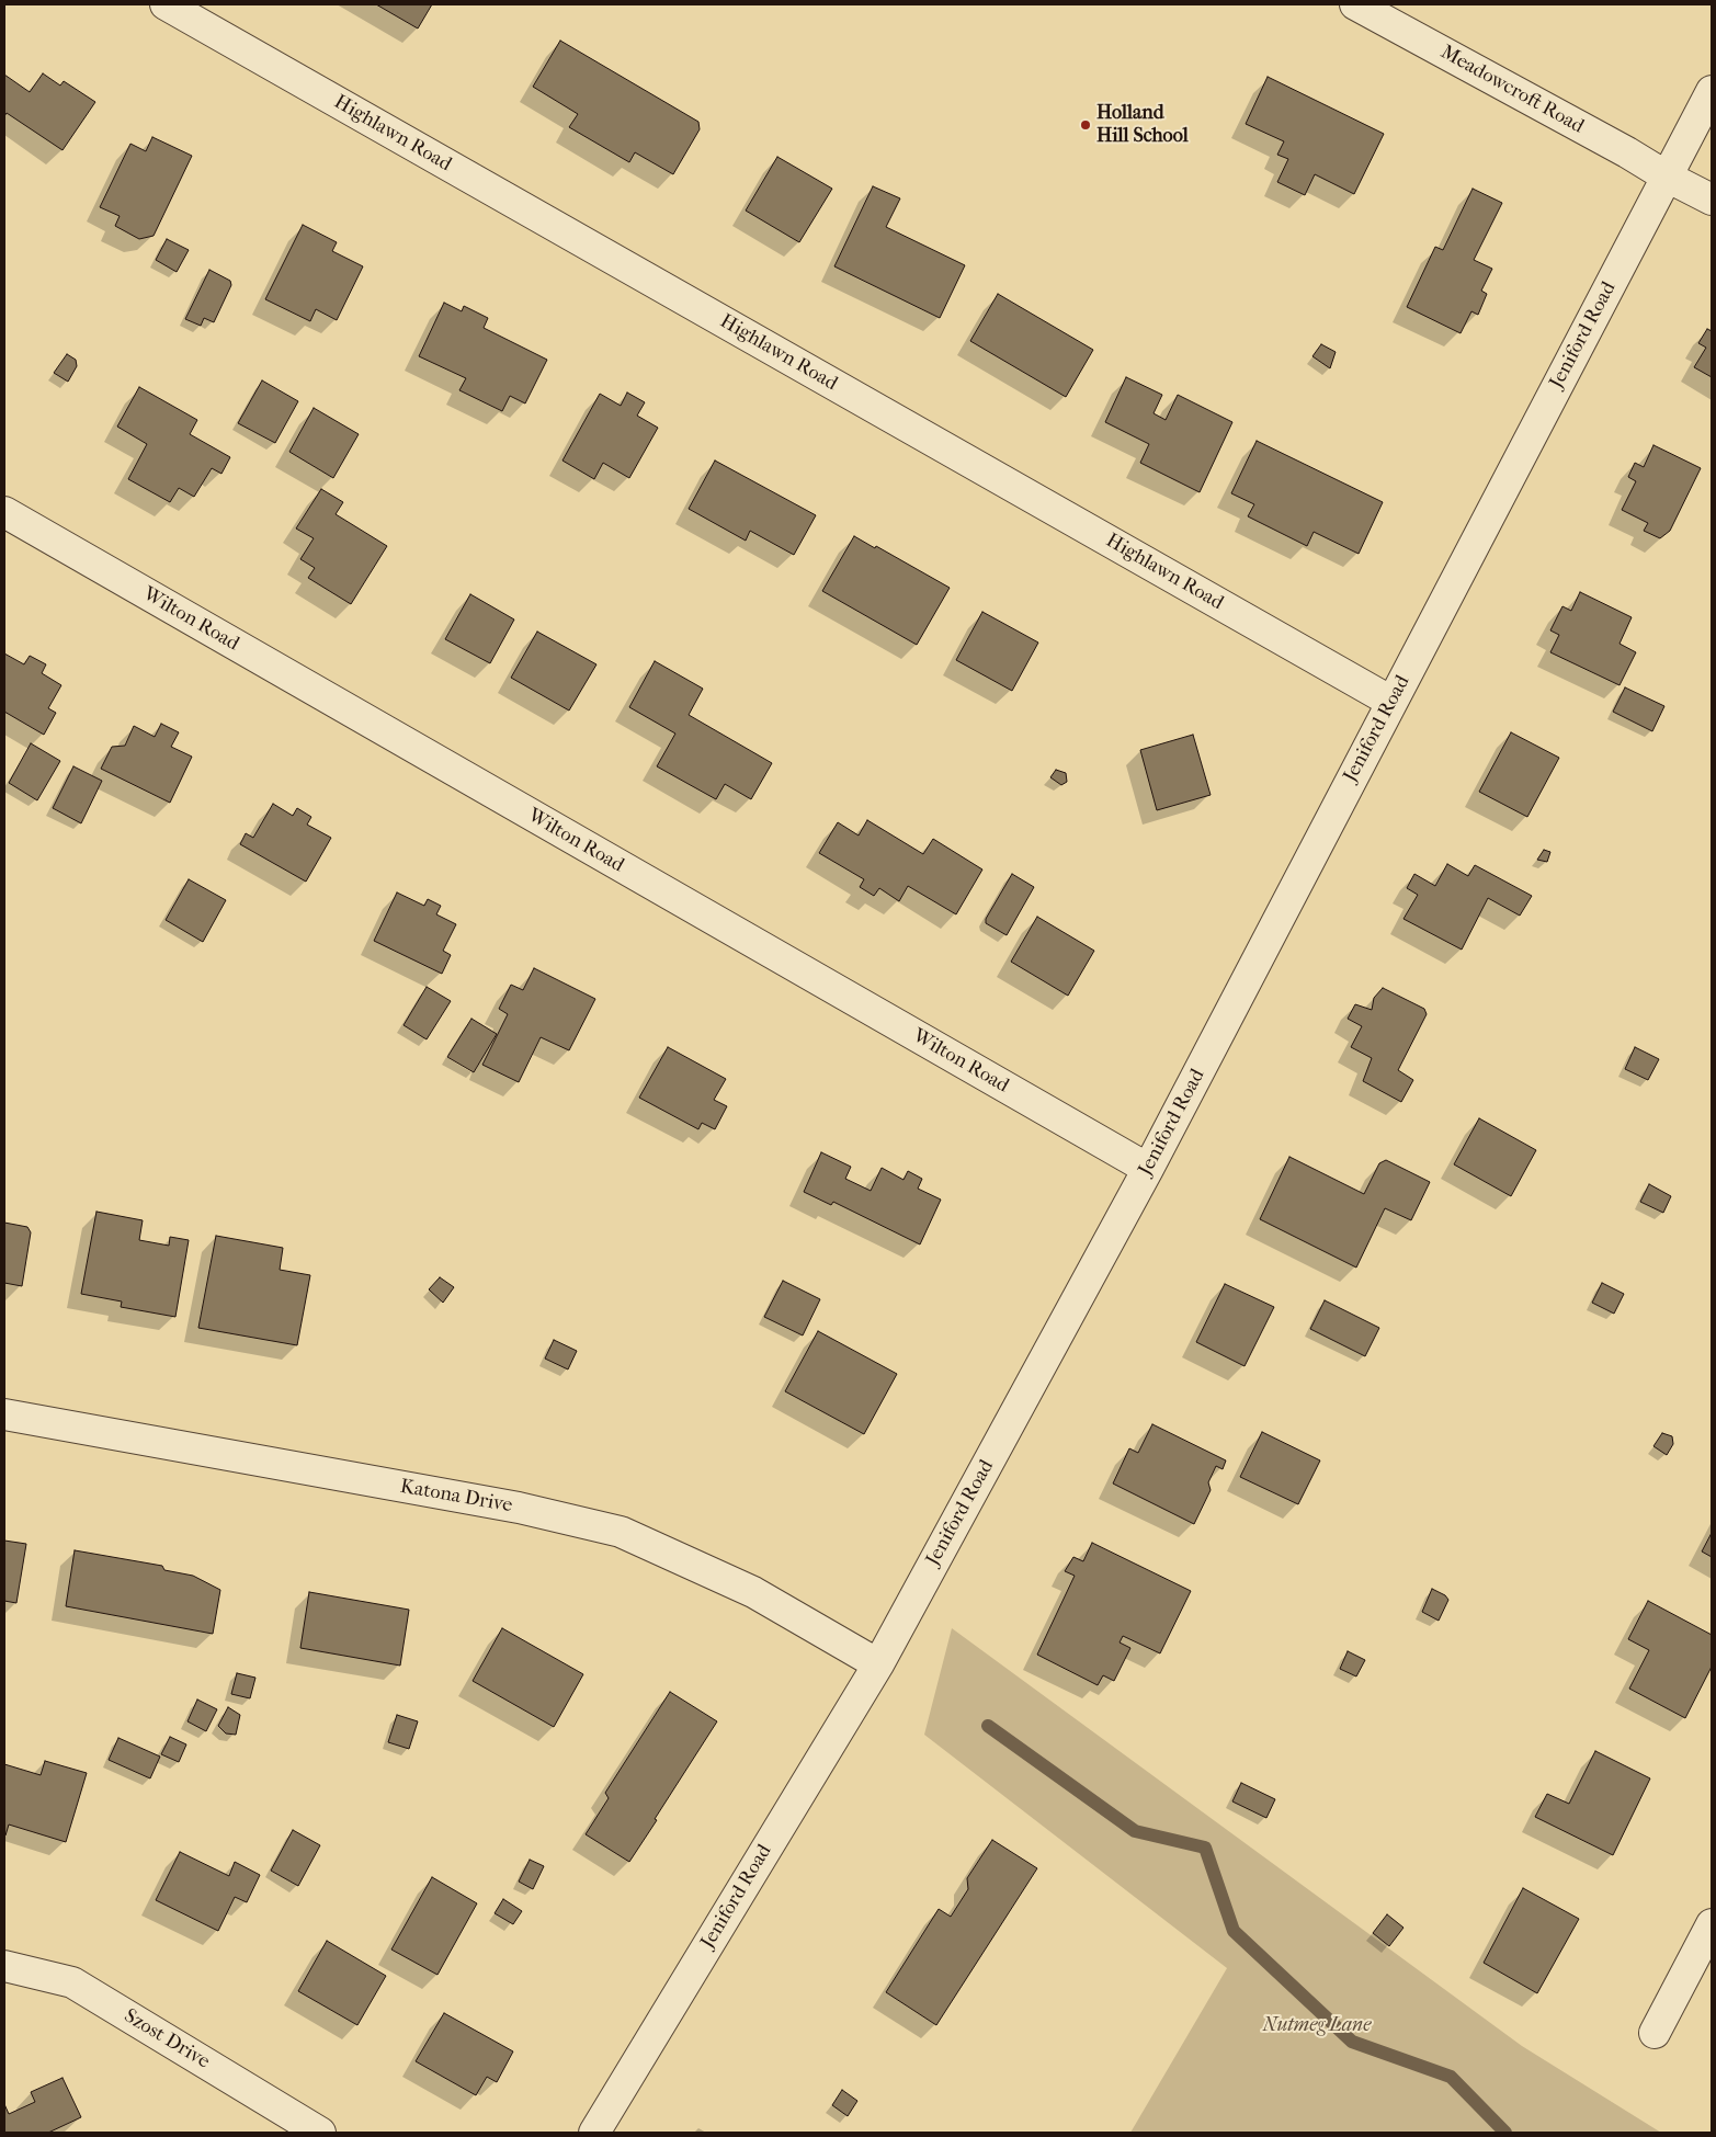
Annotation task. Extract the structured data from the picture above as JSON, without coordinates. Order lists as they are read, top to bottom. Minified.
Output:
{"streets":{"street":["Meadowcroft Road","Highlawn Road","Jeniford Road","Wilton Road","Katona Drive","Szost Drive"]},"crossings":[["Meadowcroft Road","Jeniford Road"],["Highlawn Road","Jeniford Road"],["Jeniford Road","Wilton Road"],["Jeniford Road","Katona Drive"]],"parks":["Nutmeg Lane"],"places":["Holland Hill School"]}
